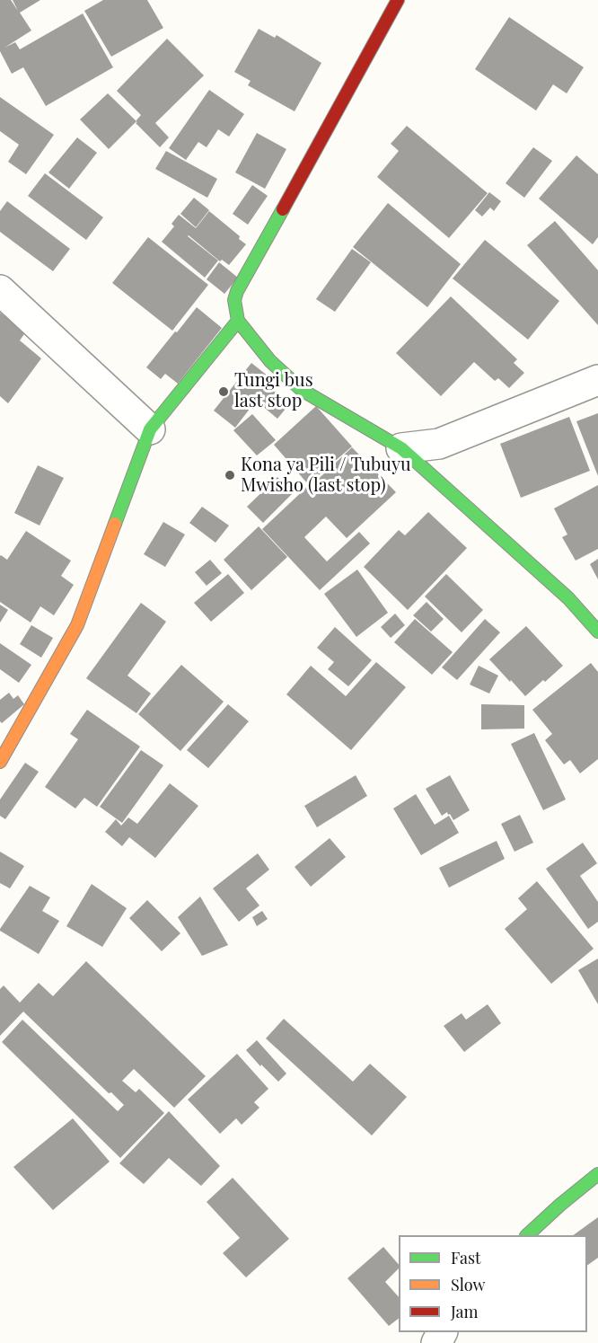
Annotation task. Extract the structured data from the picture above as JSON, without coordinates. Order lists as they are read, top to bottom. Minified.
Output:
{"places":["Tungi bus last stop","Kona ya Pili / Tubuyu Mwisho (last stop)"],"legend":["Fast","Slow","Jam"]}
